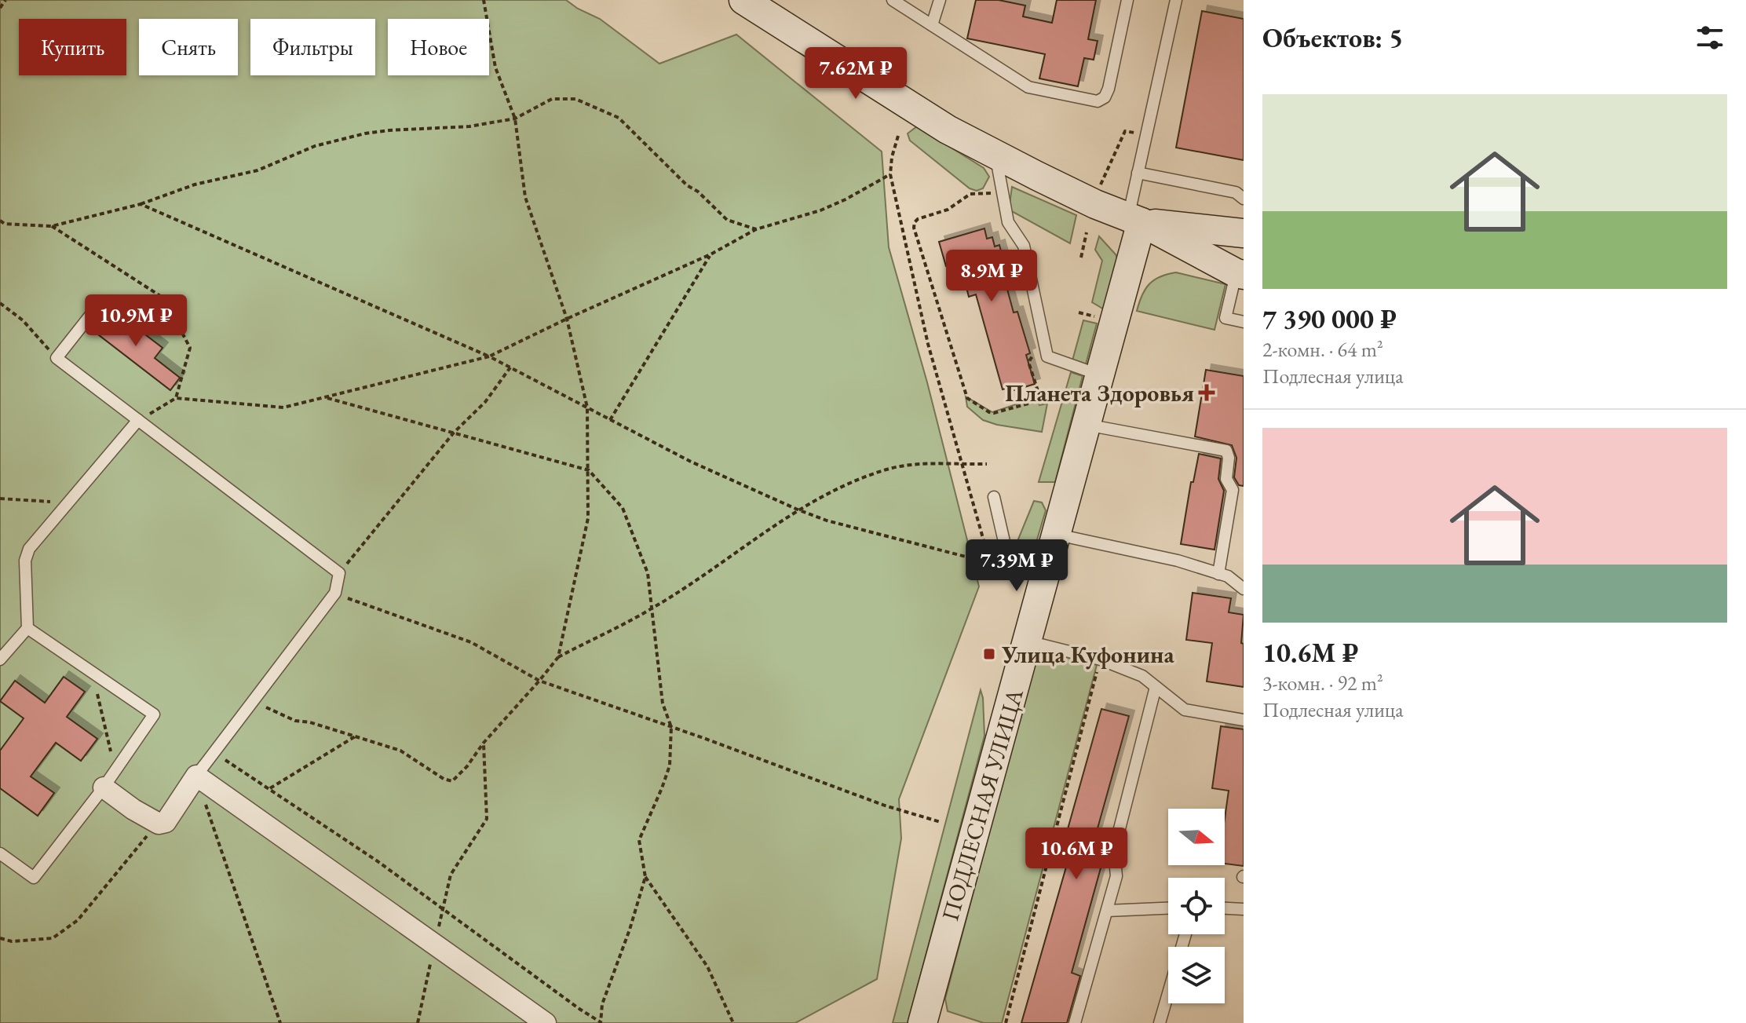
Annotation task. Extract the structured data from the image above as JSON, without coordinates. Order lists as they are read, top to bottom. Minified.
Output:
{"streets":{"main road":["ПОДЛЕСНАЯ УЛИЦА"]},"places":{"health":["Планета Здоровья"],"transit":["Улица Куфонина"]},"north":"right","page":{"heading":"Объектов: 5","chip":["Купить","Снять","Фильтры","Новое"],"price":["7.62M ₽","8.9M ₽","10.9M ₽","7.39M ₽","10.6M ₽"],"list":[{"name":"7 390 000 ₽","note":"2-комн. · 64 m² · Подлесная улица"},{"name":"10.6M ₽","note":"3-комн. · 92 m² · Подлесная улица"}]}}
